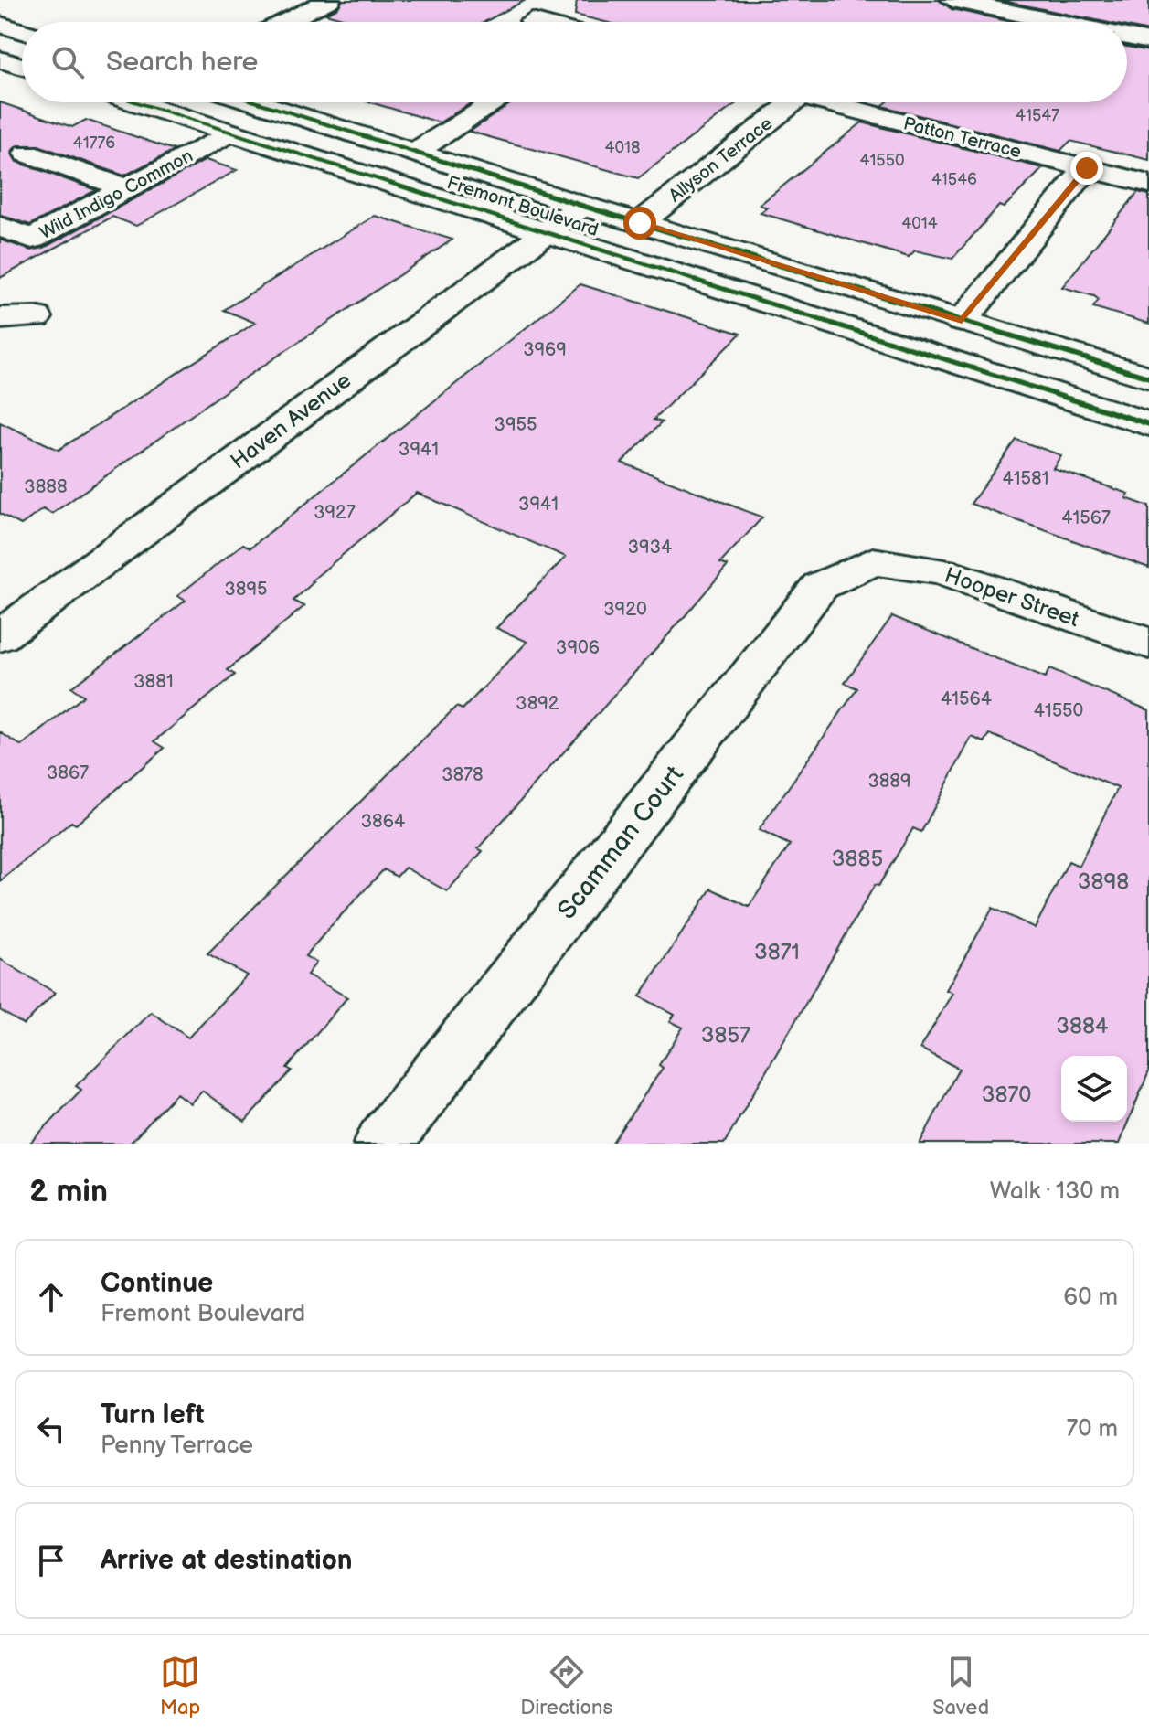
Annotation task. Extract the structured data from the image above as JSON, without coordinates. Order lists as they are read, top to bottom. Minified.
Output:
{"streets":{"street":["Patton Terrace","Allyson Terrace","Wild Indigo Common","Fremont Boulevard","Haven Avenue","Hooper Street","Scamman Court"]},"crossings":[["Allyson Terrace","Fremont Boulevard"],["Wild Indigo Common","Fremont Boulevard"],["Fremont Boulevard","Haven Avenue"],["Hooper Street","Scamman Court"]],"house_numbers":["41547","41776","4018","41550","41546","4014","3969","3955","3941","41581","3888","3941","3927","41567","3934","3895","3920","3906","3881","41564","3892","41550","3867","3878","3889","3864","3885","3898","3871","3884","3857","3870"],"page":{"search":"Search here","heading":["2 min","Walk · 130 m"],"list":[["Continue","Fremont Boulevard","60 m"],["Turn left","Penny Terrace","70 m"],"Arrive at destination"],"nav":["Map","Directions","Saved"]}}
